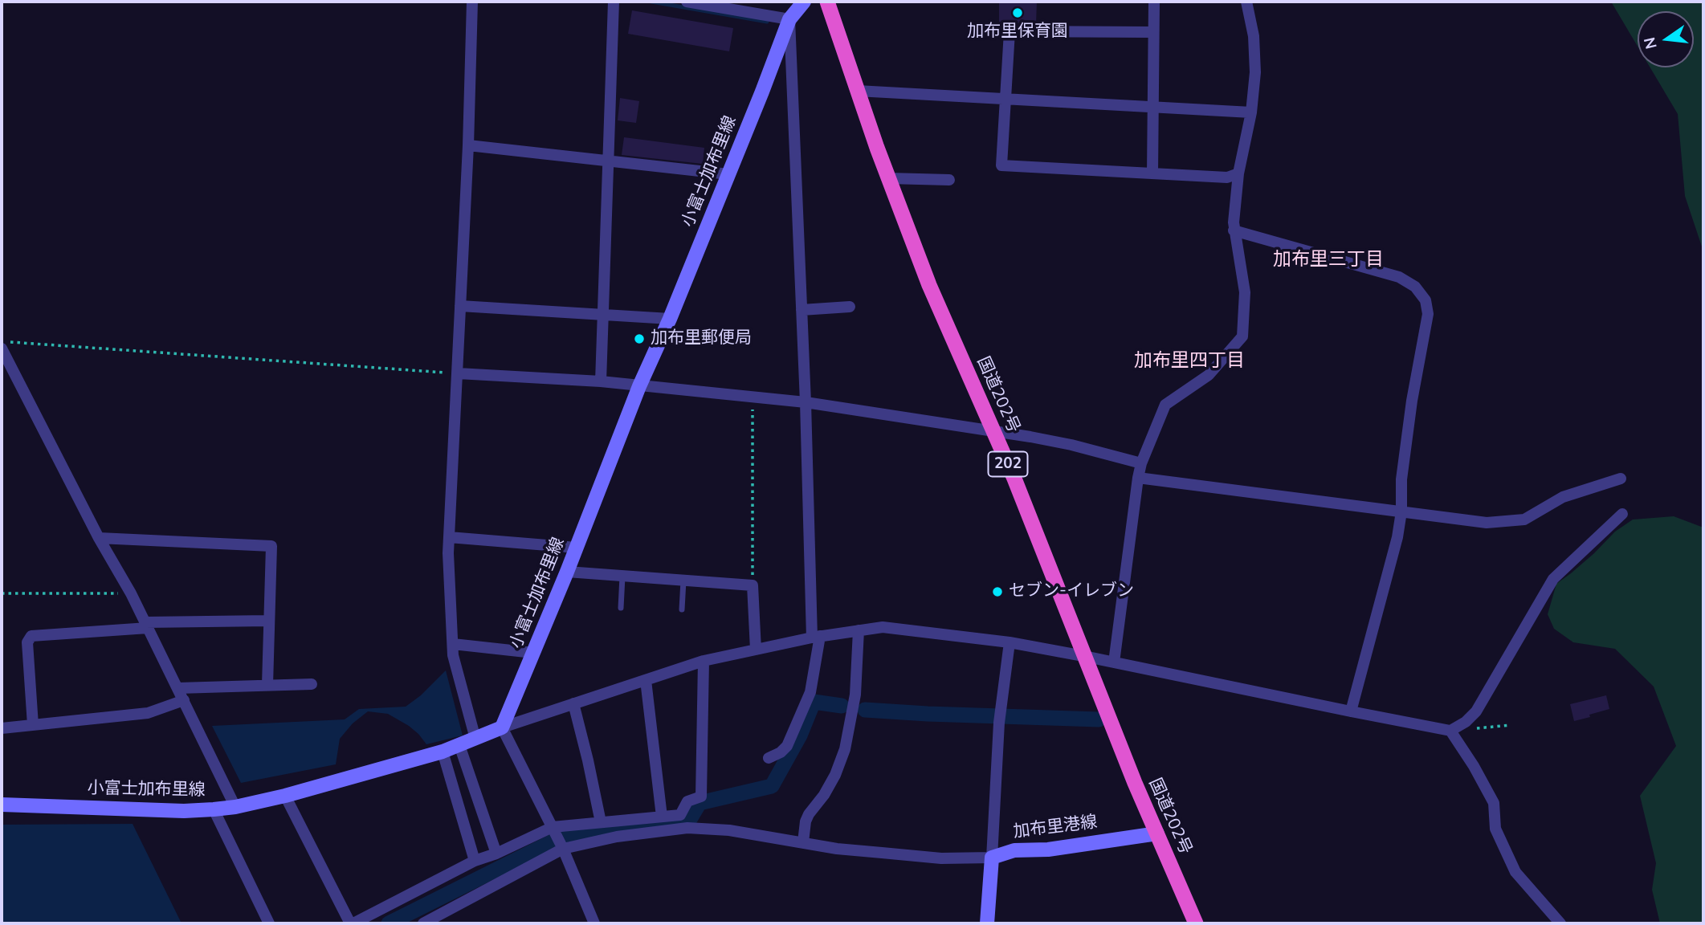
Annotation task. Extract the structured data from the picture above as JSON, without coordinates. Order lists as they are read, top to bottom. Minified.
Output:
{"streets":{"highway":["国道202号","202"],"main road":["小富士加布里線","加布里港線"]},"crossings":[["国道202号","加布里港線"]],"districts":["加布里三丁目","加布里四丁目"],"places":["加布里保育園","加布里郵便局","セブン-イレブン"],"north":"left"}
